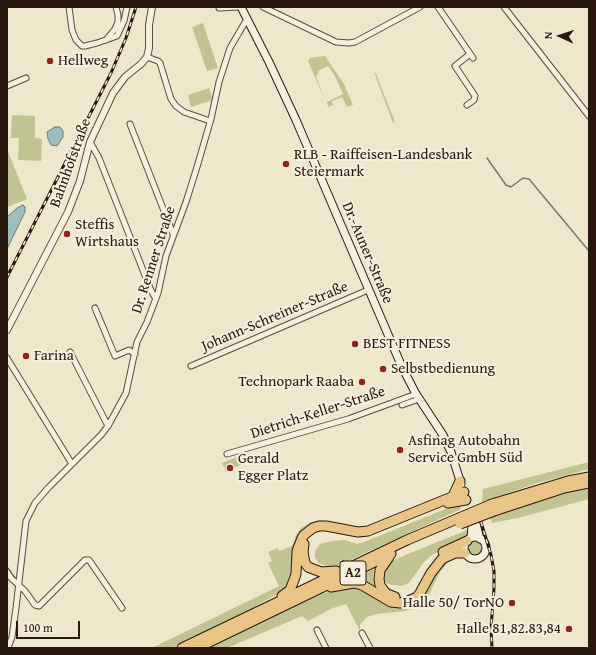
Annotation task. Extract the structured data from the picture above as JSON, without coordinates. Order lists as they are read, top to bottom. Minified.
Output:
{"streets":{"highway":["A2"],"main road":["Dr.-Auner-Straße"],"street":["Bahnhofstraße","Dr. Renner Straße","Johann-Schreiner-Straße","Dietrich-Keller-Straße"]},"crossings":[["Dr.-Auner-Straße","Dr. Renner Straße"],["Dr.-Auner-Straße","Johann-Schreiner-Straße"],["Dr.-Auner-Straße","Dietrich-Keller-Straße"]],"places":["Hellweg","RLB - Raiffeisen-Landesbank Steiermark","Steffis Wirtshaus","BEST FITNESS","Farina","Selbstbedienung","Technopark Raaba","Asfinag Autobahn Service GmbH Süd","Gerald Egger Platz","Halle 50/ TorNO","Halle 81,82.83,84"],"scale_bar":"100 m","north":"left"}
